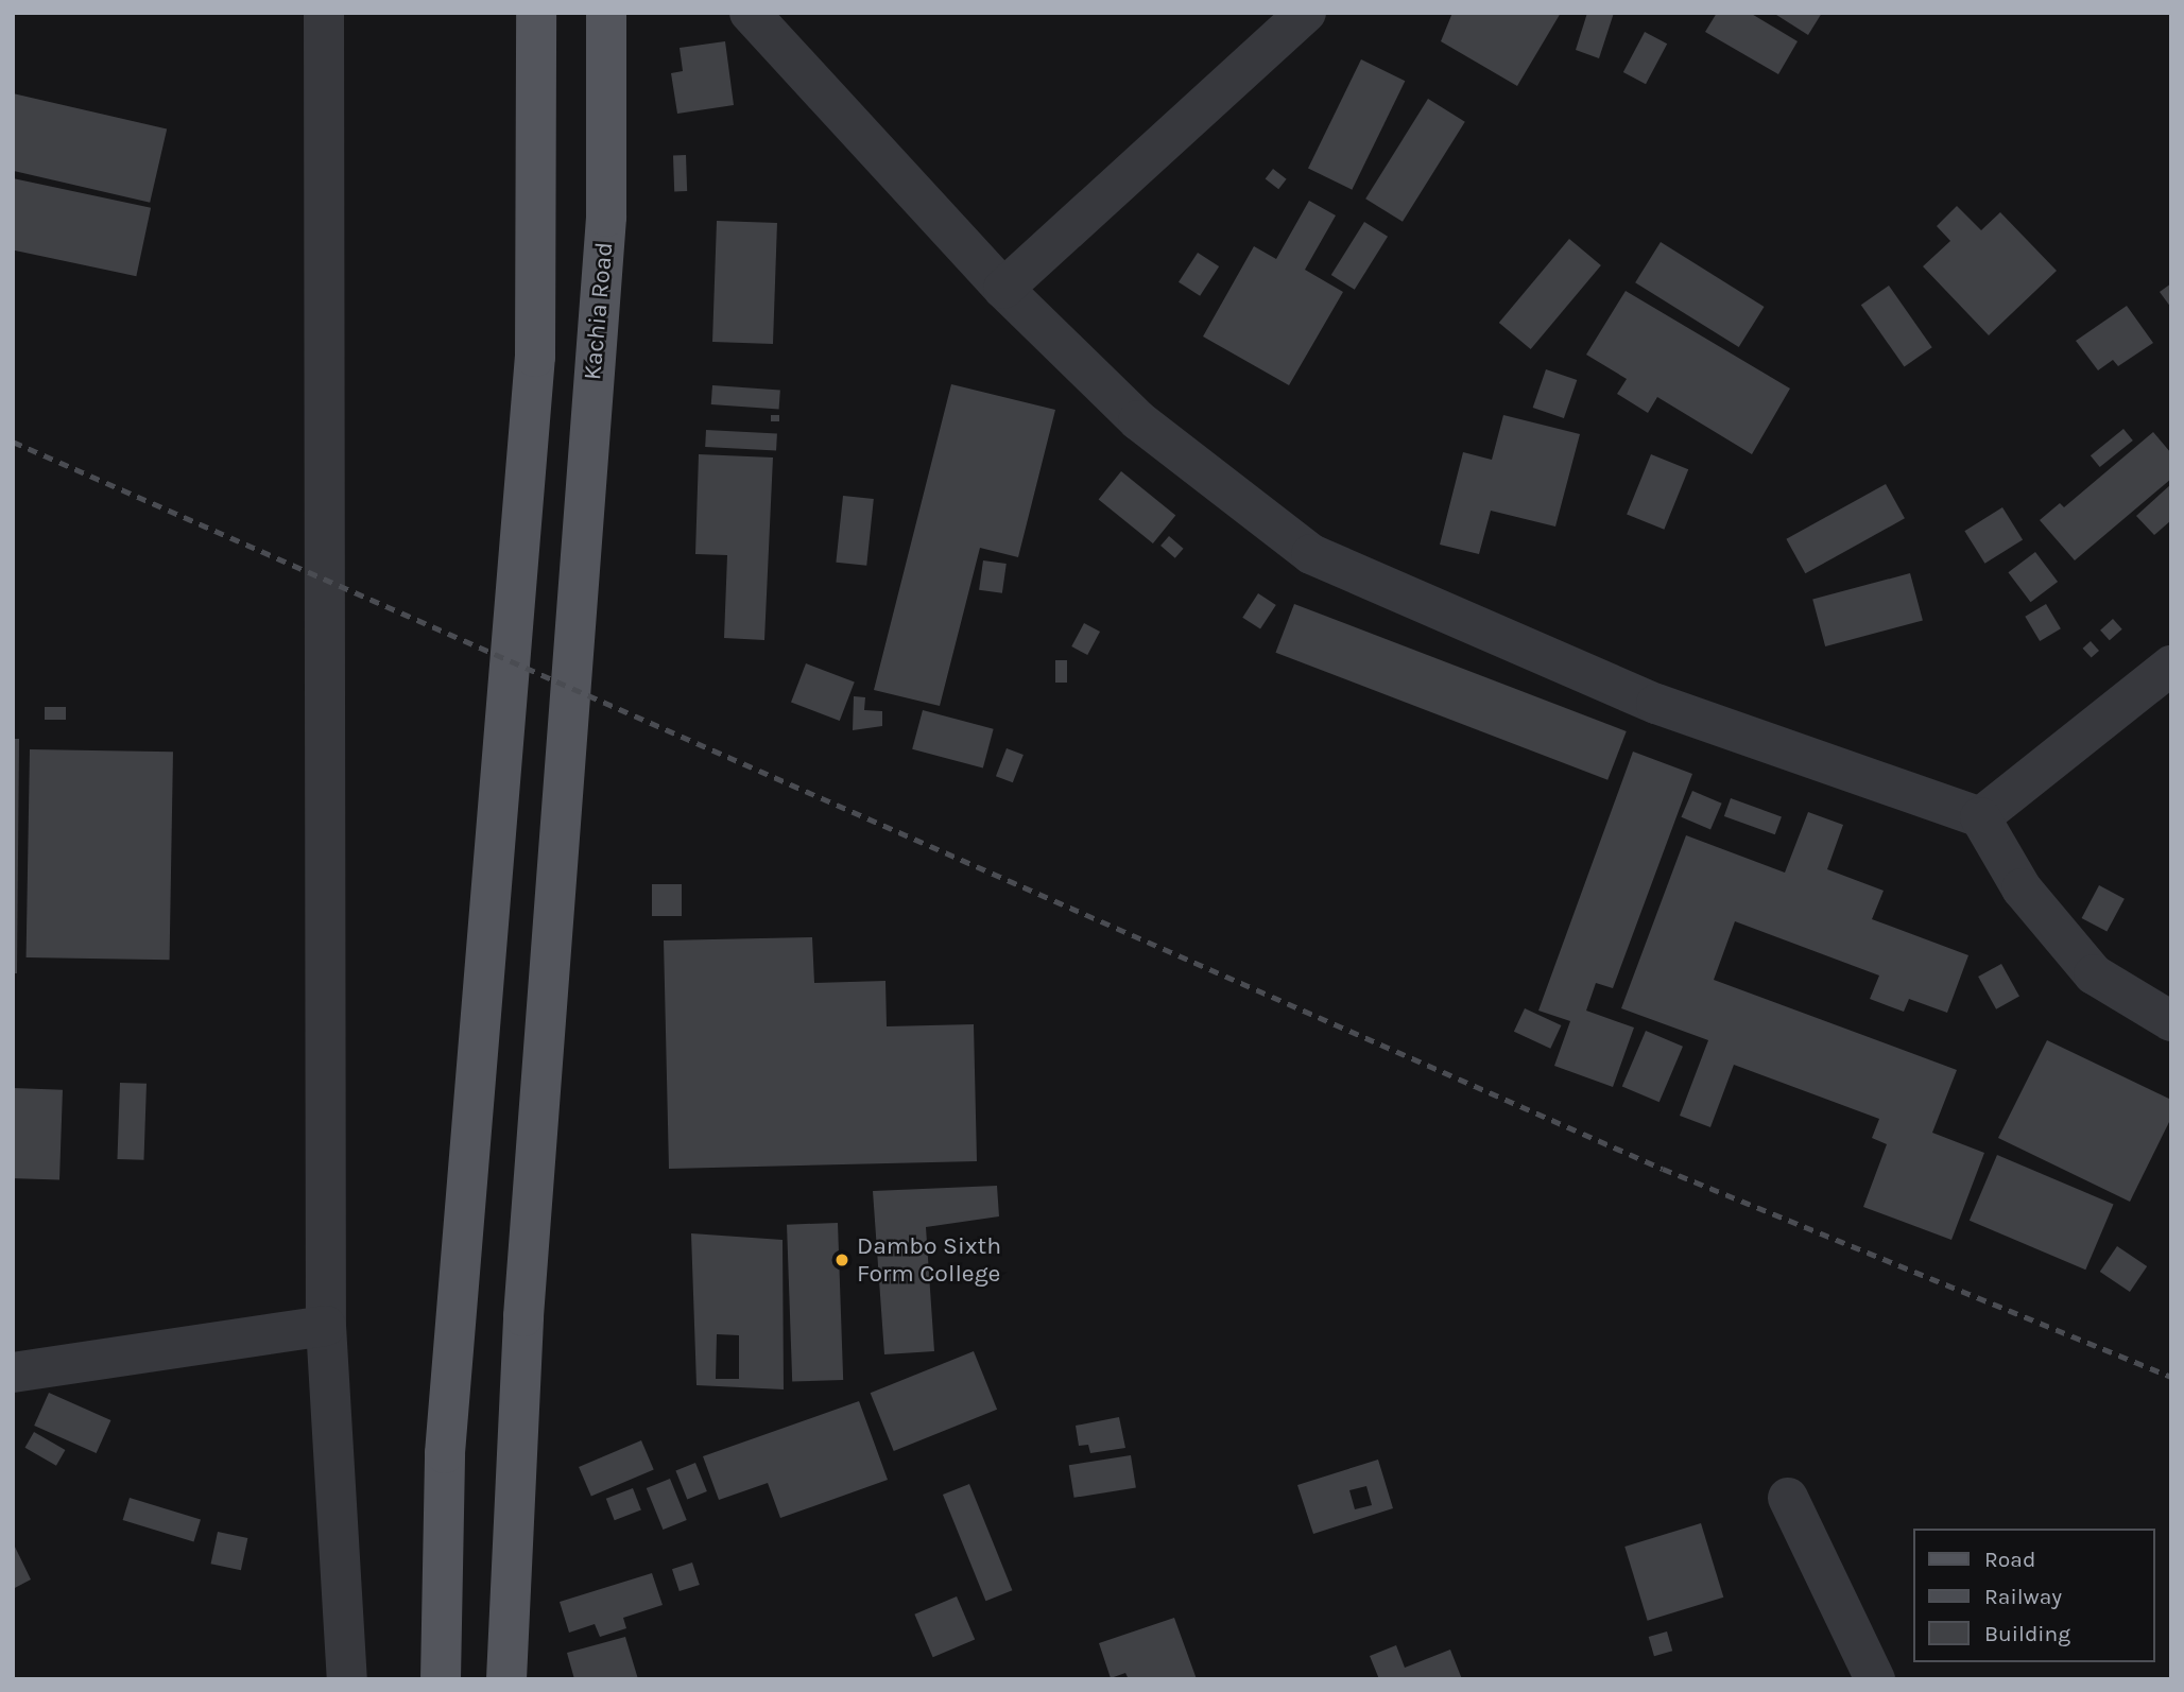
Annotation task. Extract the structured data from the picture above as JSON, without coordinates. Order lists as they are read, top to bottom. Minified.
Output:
{"streets":{"main road":["Kachia Road"]},"places":["Dambo Sixth Form College"],"legend":["Road","Railway","Building"]}
